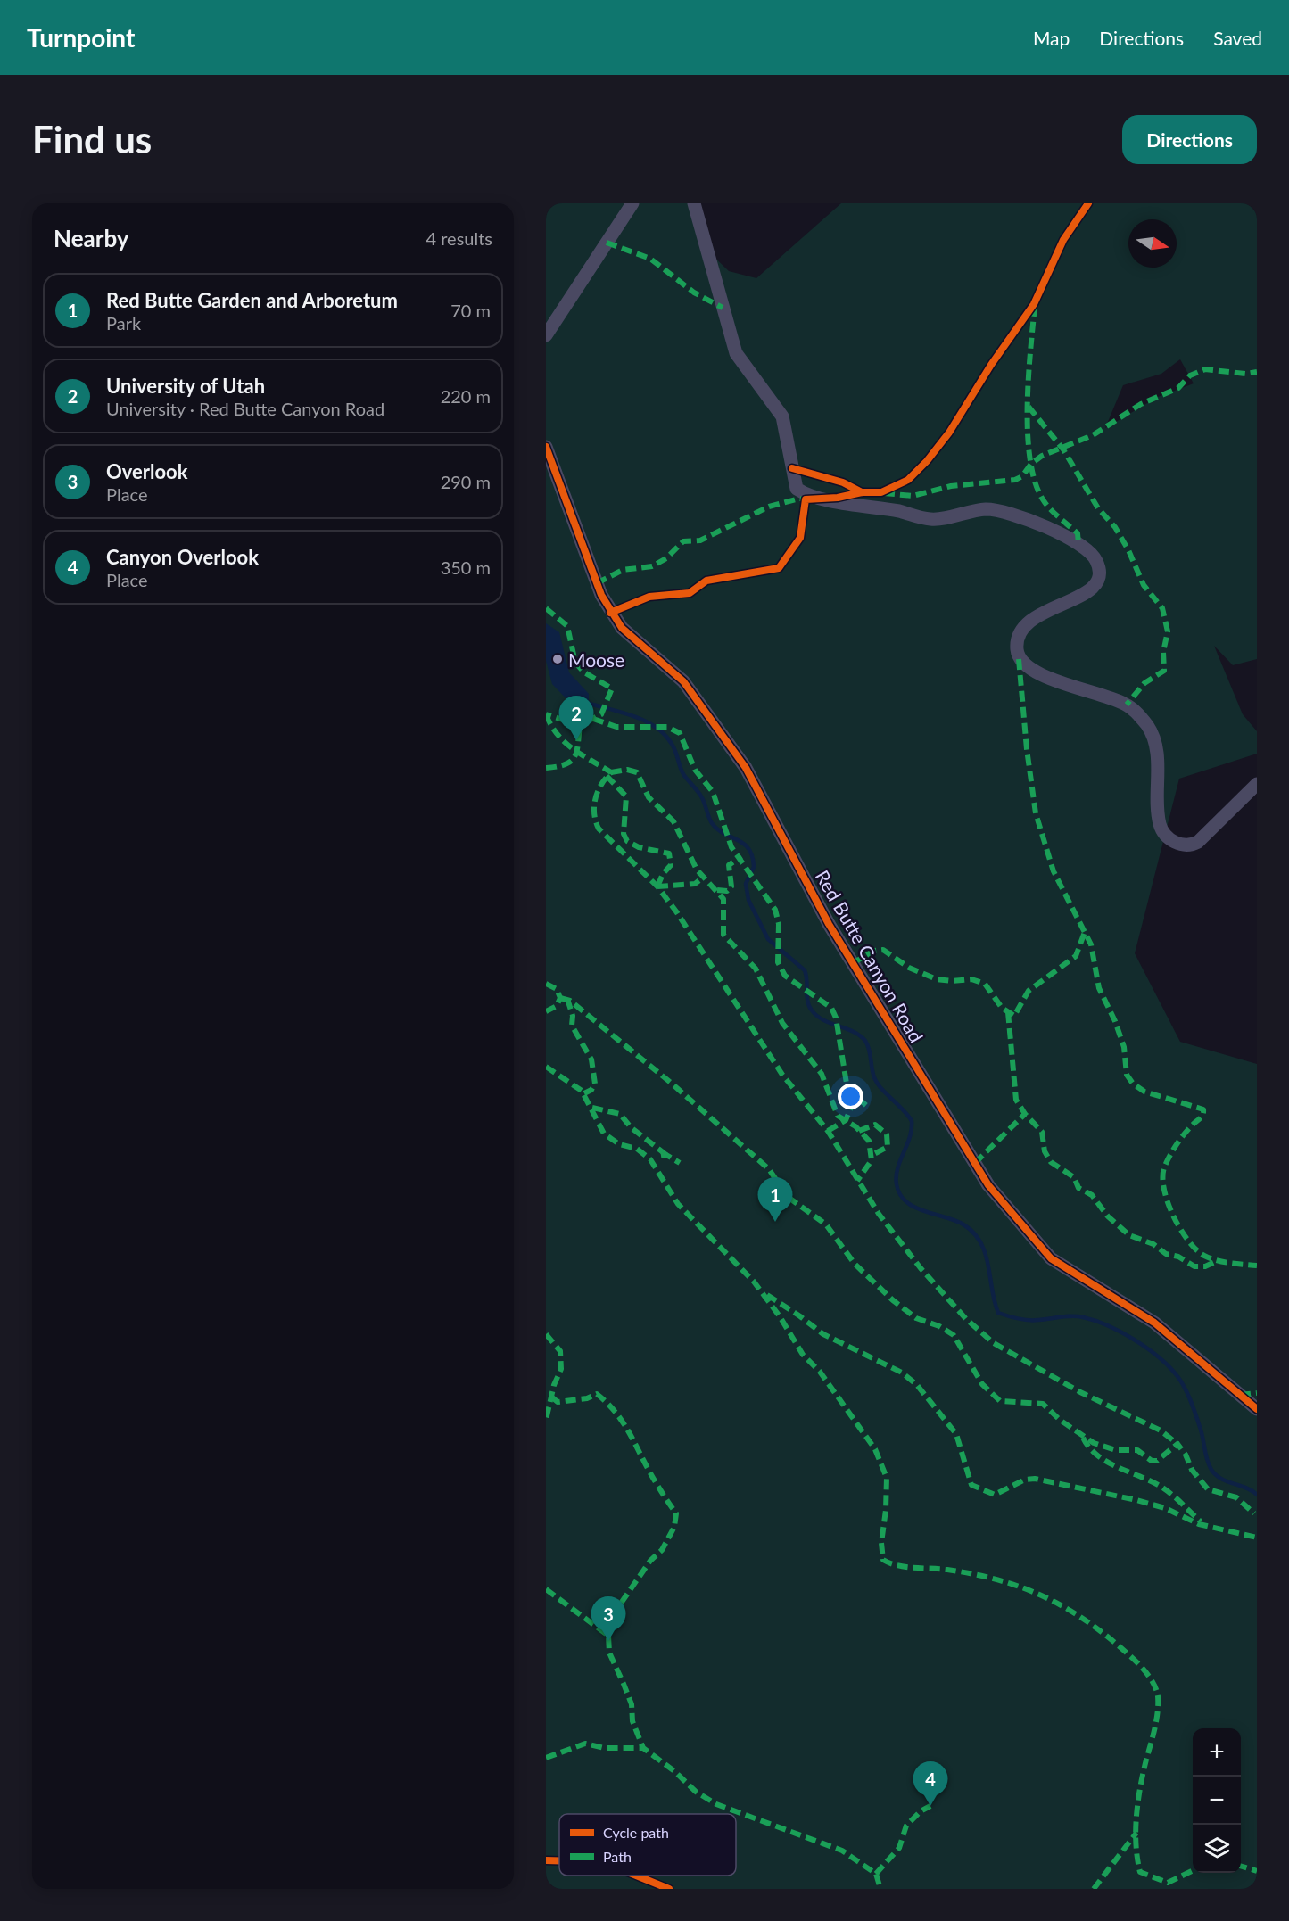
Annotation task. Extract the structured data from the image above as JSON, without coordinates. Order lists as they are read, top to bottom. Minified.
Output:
{"streets":{"street":["Red Butte Canyon Road"]},"places":["Moose"],"legend":["Cycle path","Path"],"north":"right","page":{"header":"Turnpoint","nav":["Map","Directions","Saved"],"buttons":"Directions","title":"Find us","heading":["Nearby","4 results"],"list":[{"mark":"1","name":"Red Butte Garden and Arboretum","note":"Park","value":"70 m"},{"mark":"2","name":"University of Utah","note":"University · Red Butte Canyon Road","value":"220 m"},{"mark":"3","name":"Overlook","note":"Place","value":"290 m"},{"mark":"4","name":"Canyon Overlook","note":"Place","value":"350 m"}],"pins":["2","1","3","4"],"map_buttons":["+","−"]}}
